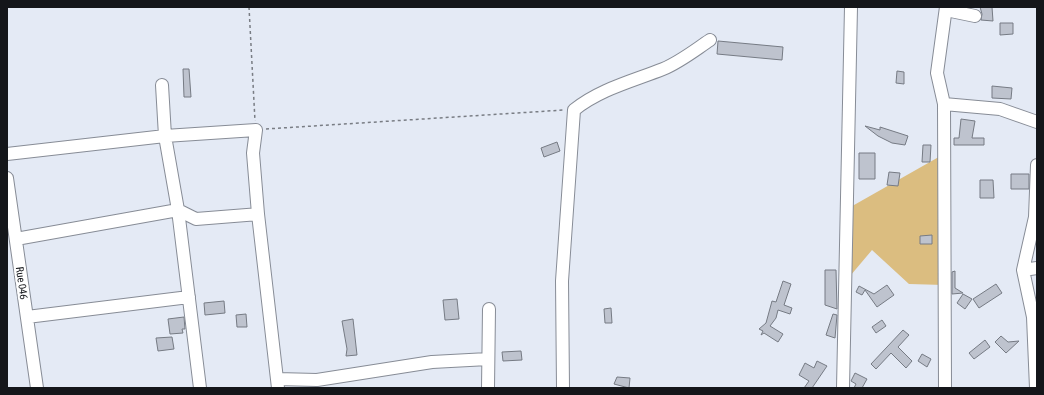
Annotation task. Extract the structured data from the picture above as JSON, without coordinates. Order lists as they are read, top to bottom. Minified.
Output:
{"streets":{"street":["Rue 046"]}}
